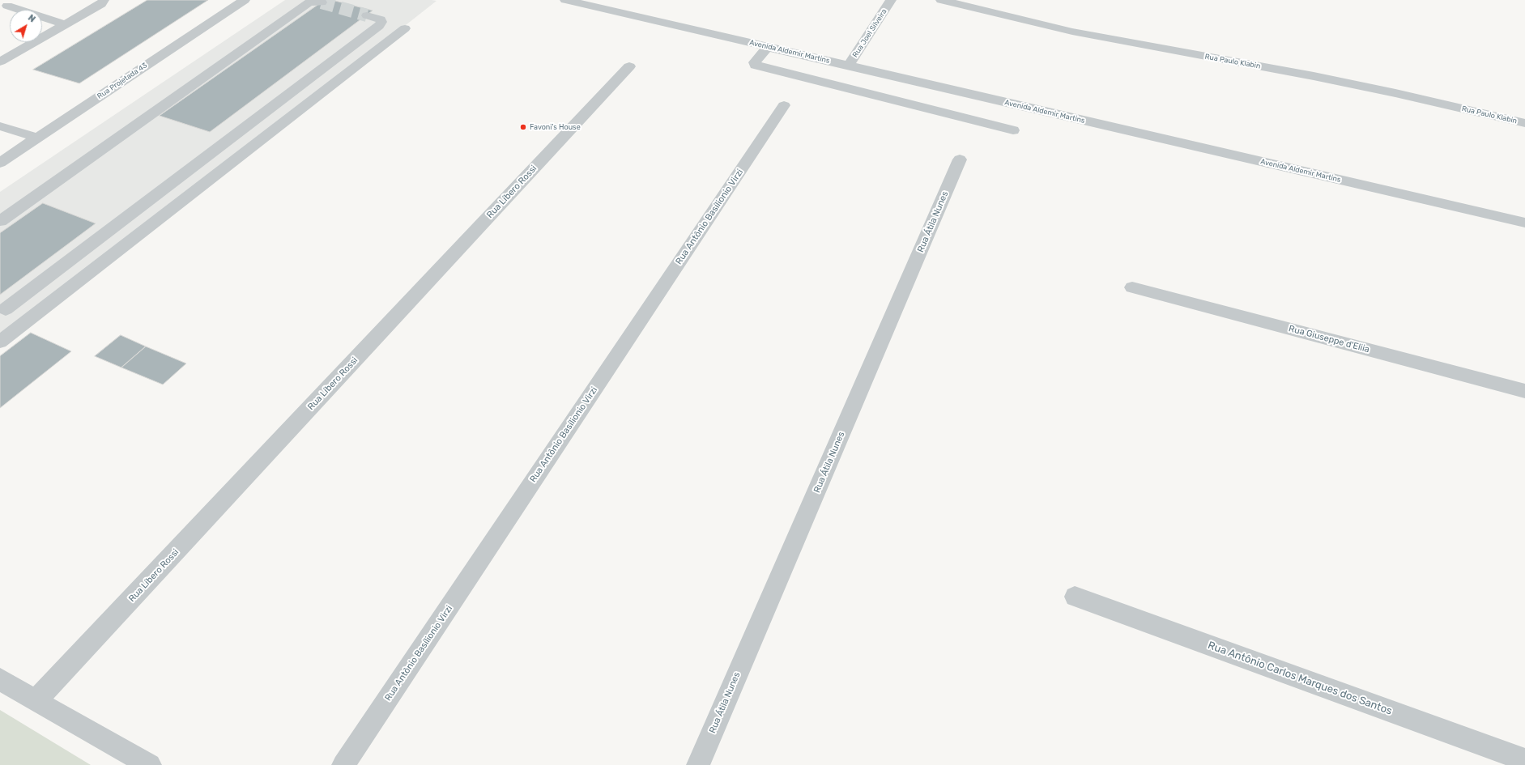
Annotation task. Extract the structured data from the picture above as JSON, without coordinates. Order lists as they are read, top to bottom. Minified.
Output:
{"streets":{"street":["Rua Joel Silveira","Avenida Aldemir Martins","Rua Paulo Klabin","Rua Projetada 43","Rua Líbero Rossi","Rua Antônio Basílionio Virzi","Rua Átila Nunes","Rua Giuseppe d'Eliia","Rua Antônio Carlos Marques dos Santos"]},"crossings":[["Rua Joel Silveira","Avenida Aldemir Martins"]],"places":["Favoni's House"],"north":"top right"}
